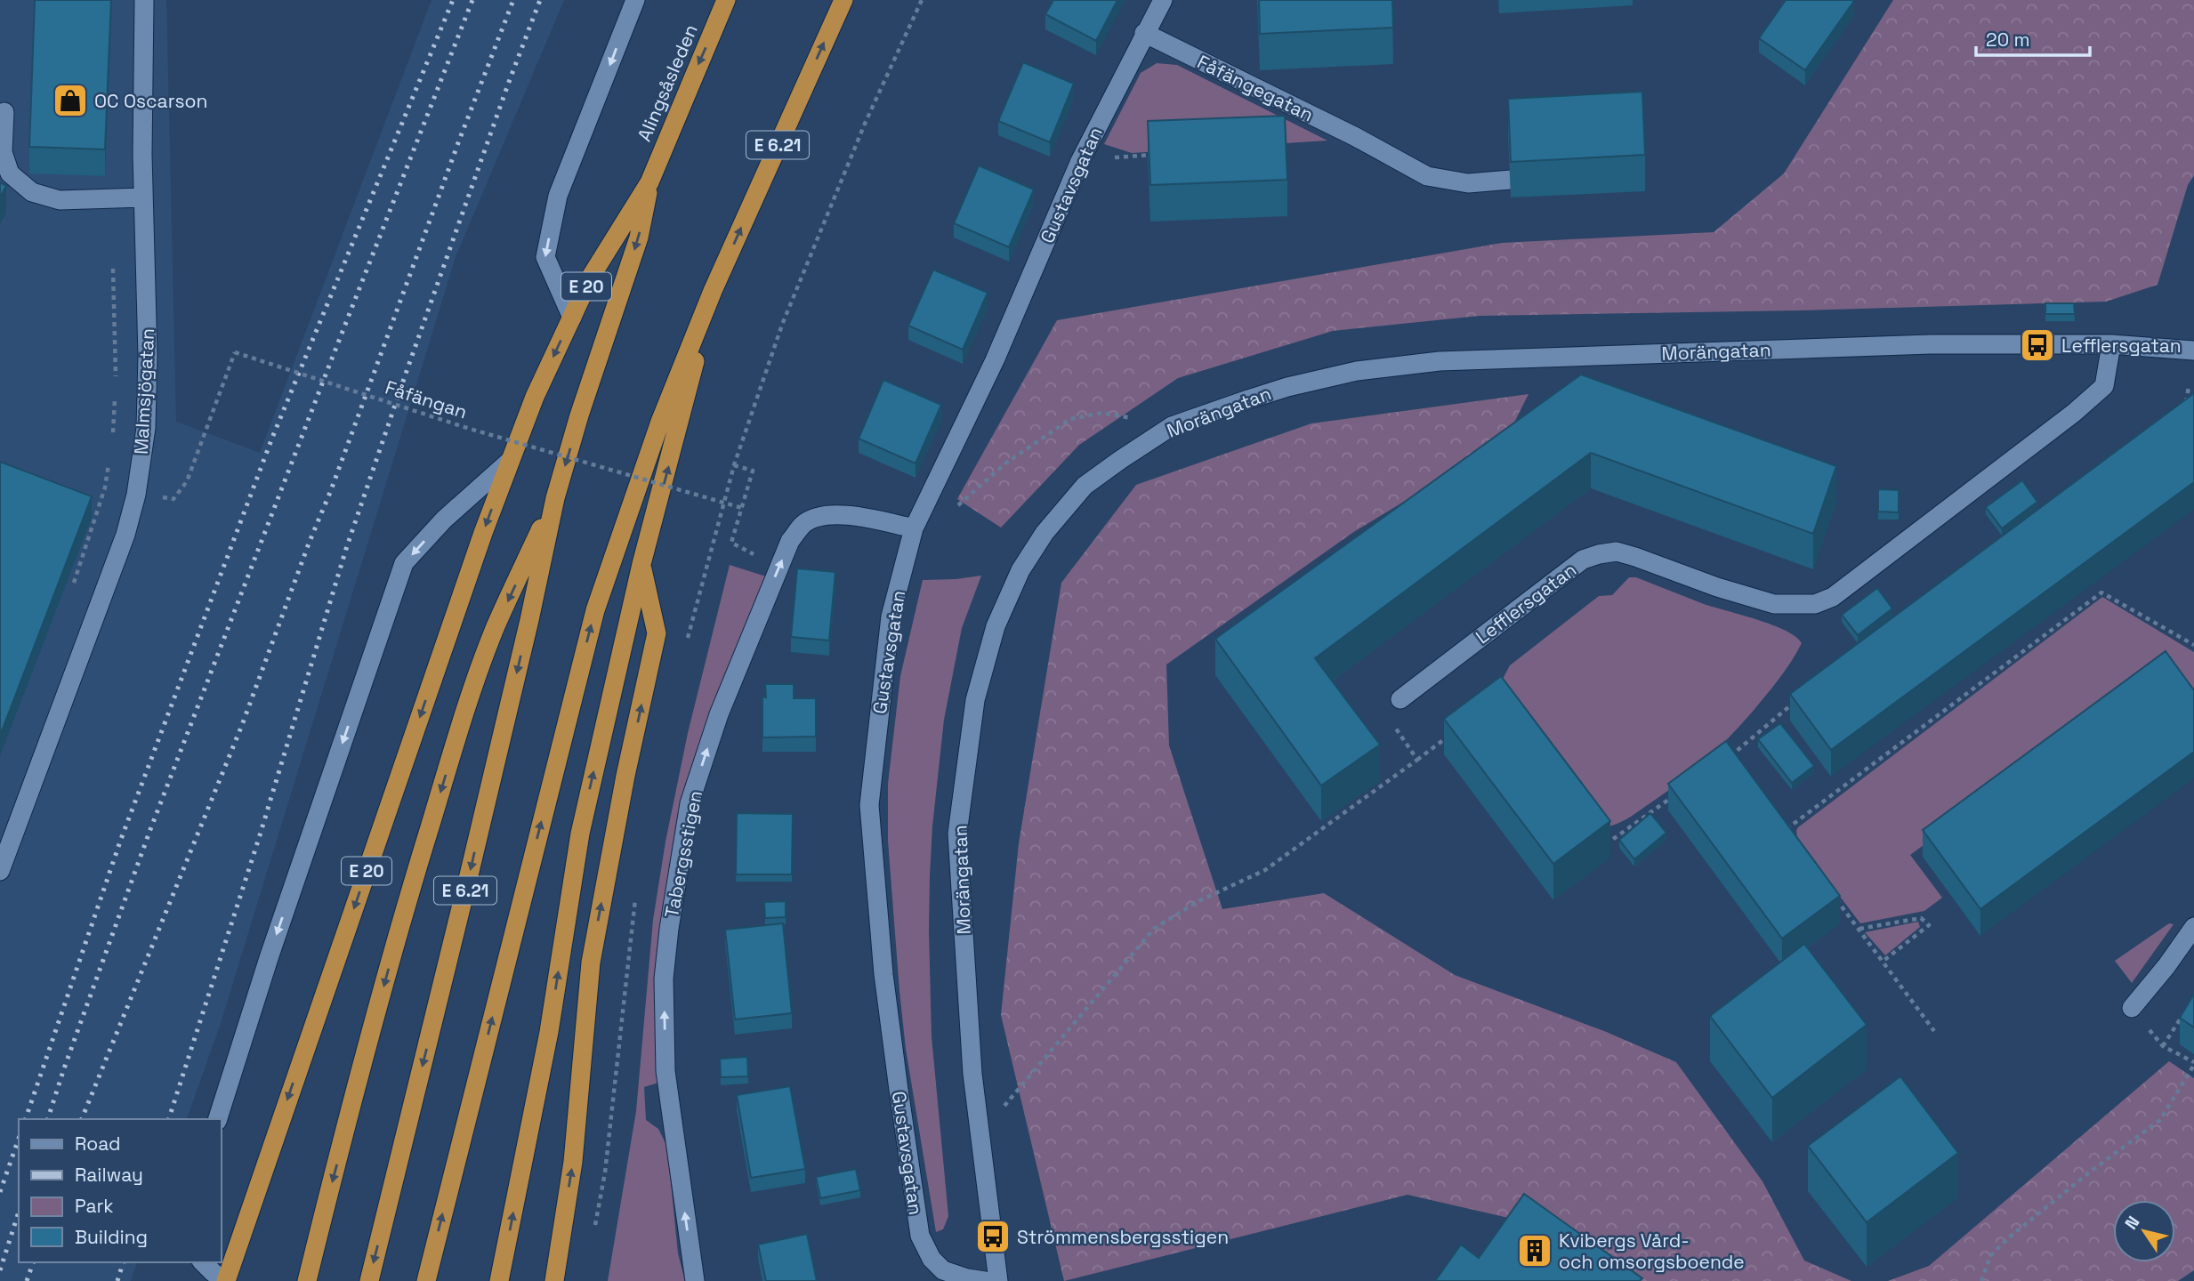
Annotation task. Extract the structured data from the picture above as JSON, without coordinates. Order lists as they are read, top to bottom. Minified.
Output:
{"streets":{"highway":["Alingsåsleden","E 6.21","E 20"],"street":["Fåfängegatan","Gustavsgatan","Morängatan","Malmsjögatan","Lefflersgatan","Tabergsstigen"],"path":["Fåfängan"]},"crossings":[["Alingsåsleden","E 6.21"],["Alingsåsleden","E 20"],["Fåfängegatan","Gustavsgatan"],["E 6.21","E 20"],["Gustavsgatan","Tabergsstigen"],["Morängatan","Lefflersgatan"]],"one_way":["Tabergsstigen"],"places":{"shop":["OC Oscarson"],"bus stop":["Lefflersgatan","Strömmensbergsstigen"],"building":["Kvibergs Vård- och omsorgsboende"]},"legend":["Road","Railway","Park","Building"],"scale_bar":"20 m","north":"top left"}
